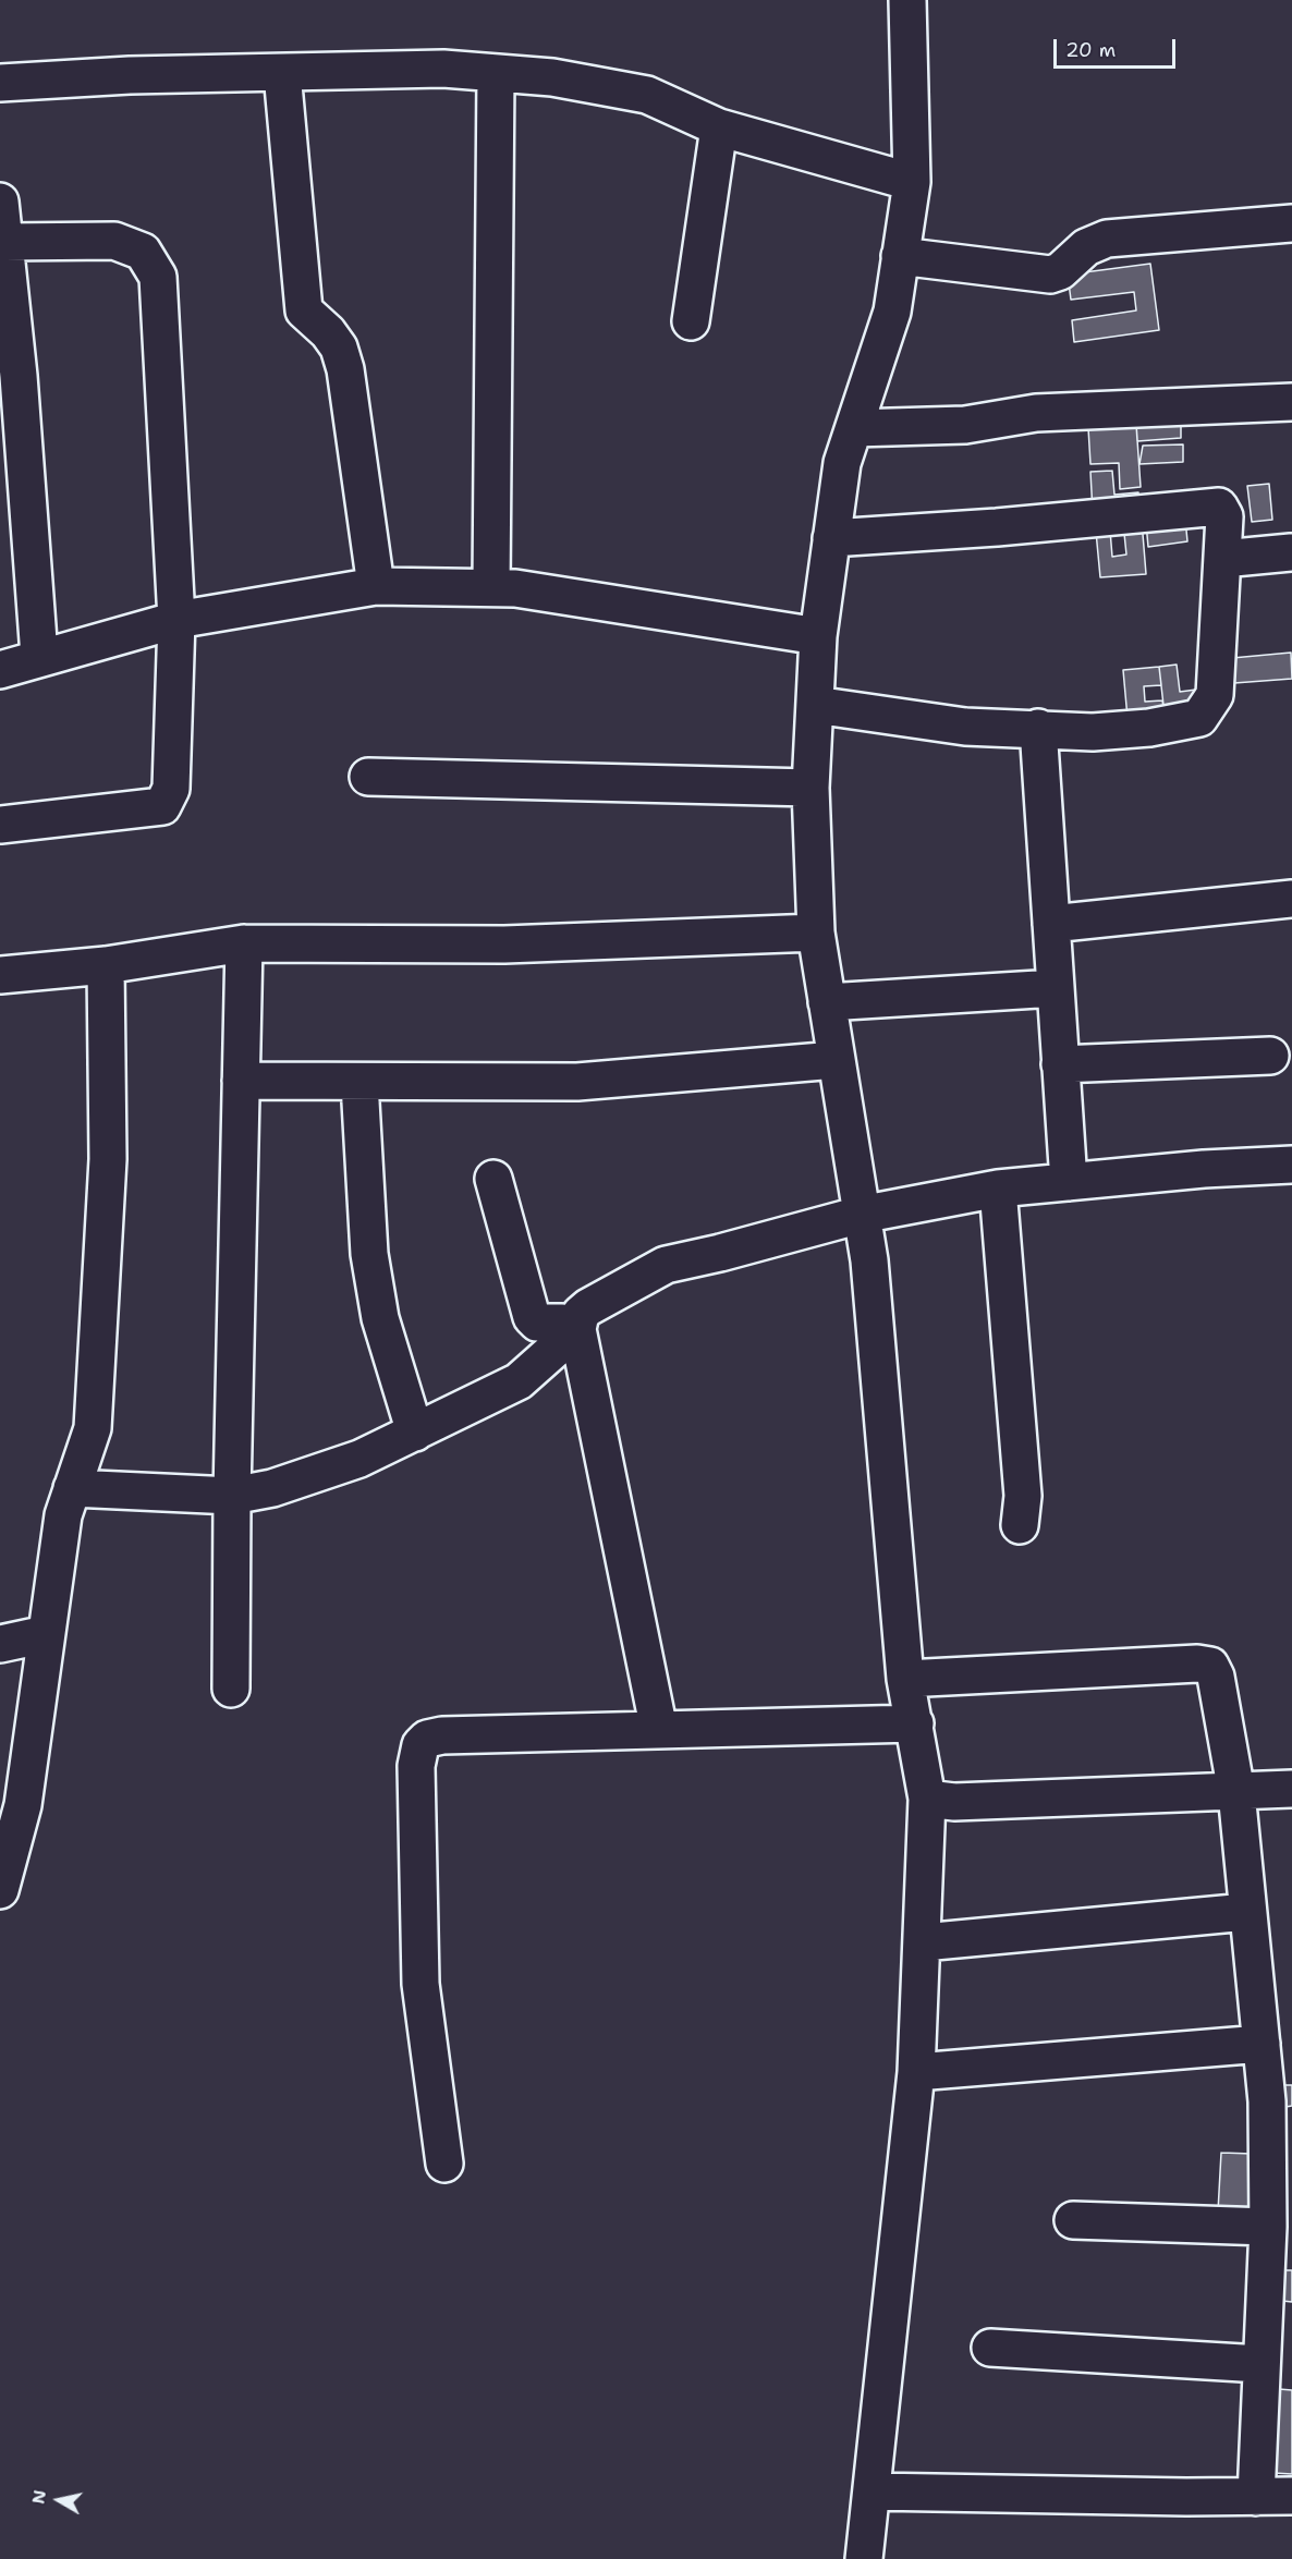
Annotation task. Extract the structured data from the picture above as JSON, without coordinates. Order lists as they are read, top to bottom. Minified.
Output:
{"scale_bar":"20 m","north":"left"}
